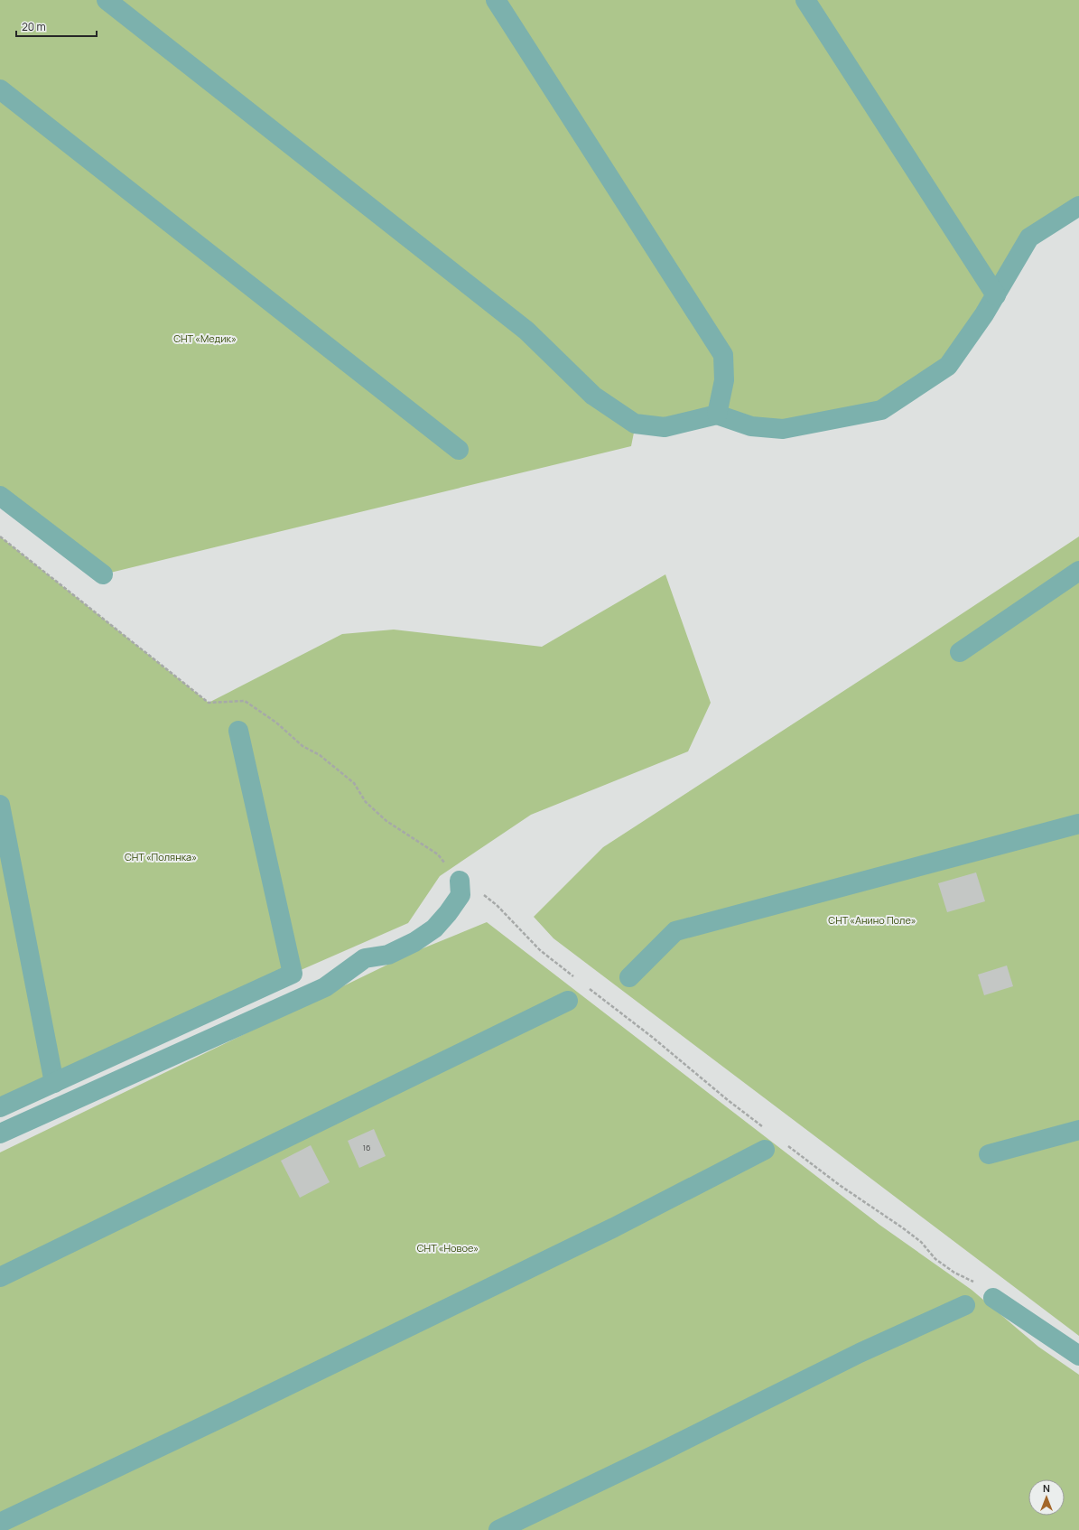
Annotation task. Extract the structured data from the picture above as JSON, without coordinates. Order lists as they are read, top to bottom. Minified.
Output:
{"parks":["СНТ «Медик»","СНТ «Полянка»","СНТ «Анино Поле»","СНТ «Новое»"],"house_numbers":["16"],"scale_bar":"20 m","north":"top"}
